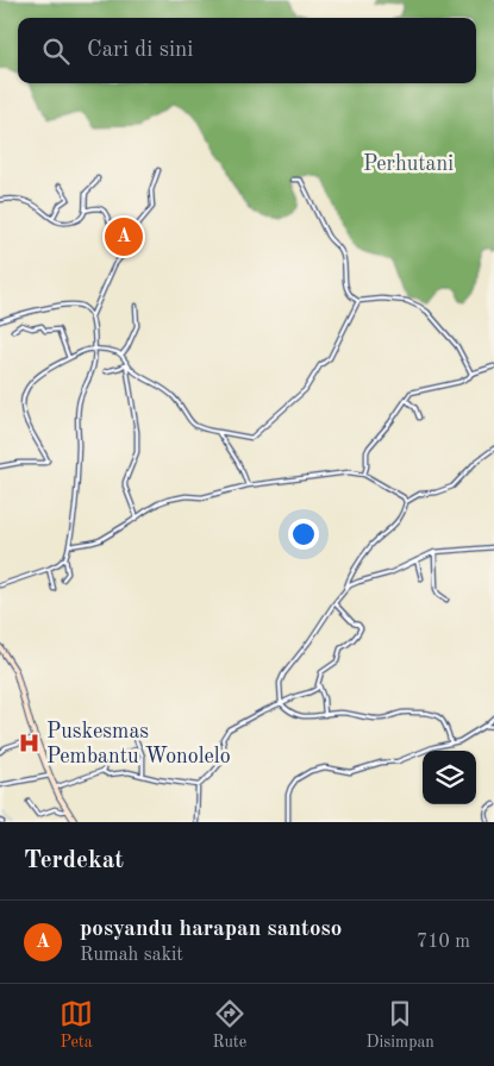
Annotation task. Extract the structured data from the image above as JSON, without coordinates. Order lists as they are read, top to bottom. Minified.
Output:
{"parks":["Perhutani"],"places":{"hospital":["Puskesmas Pembantu Wonolelo"]},"page":{"search":"Cari di sini","pins":"A","heading":"Terdekat","list":[{"mark":"A","name":"posyandu harapan santoso","note":"Rumah sakit","value":"710 m"}],"nav":["Peta","Rute","Disimpan"]}}
